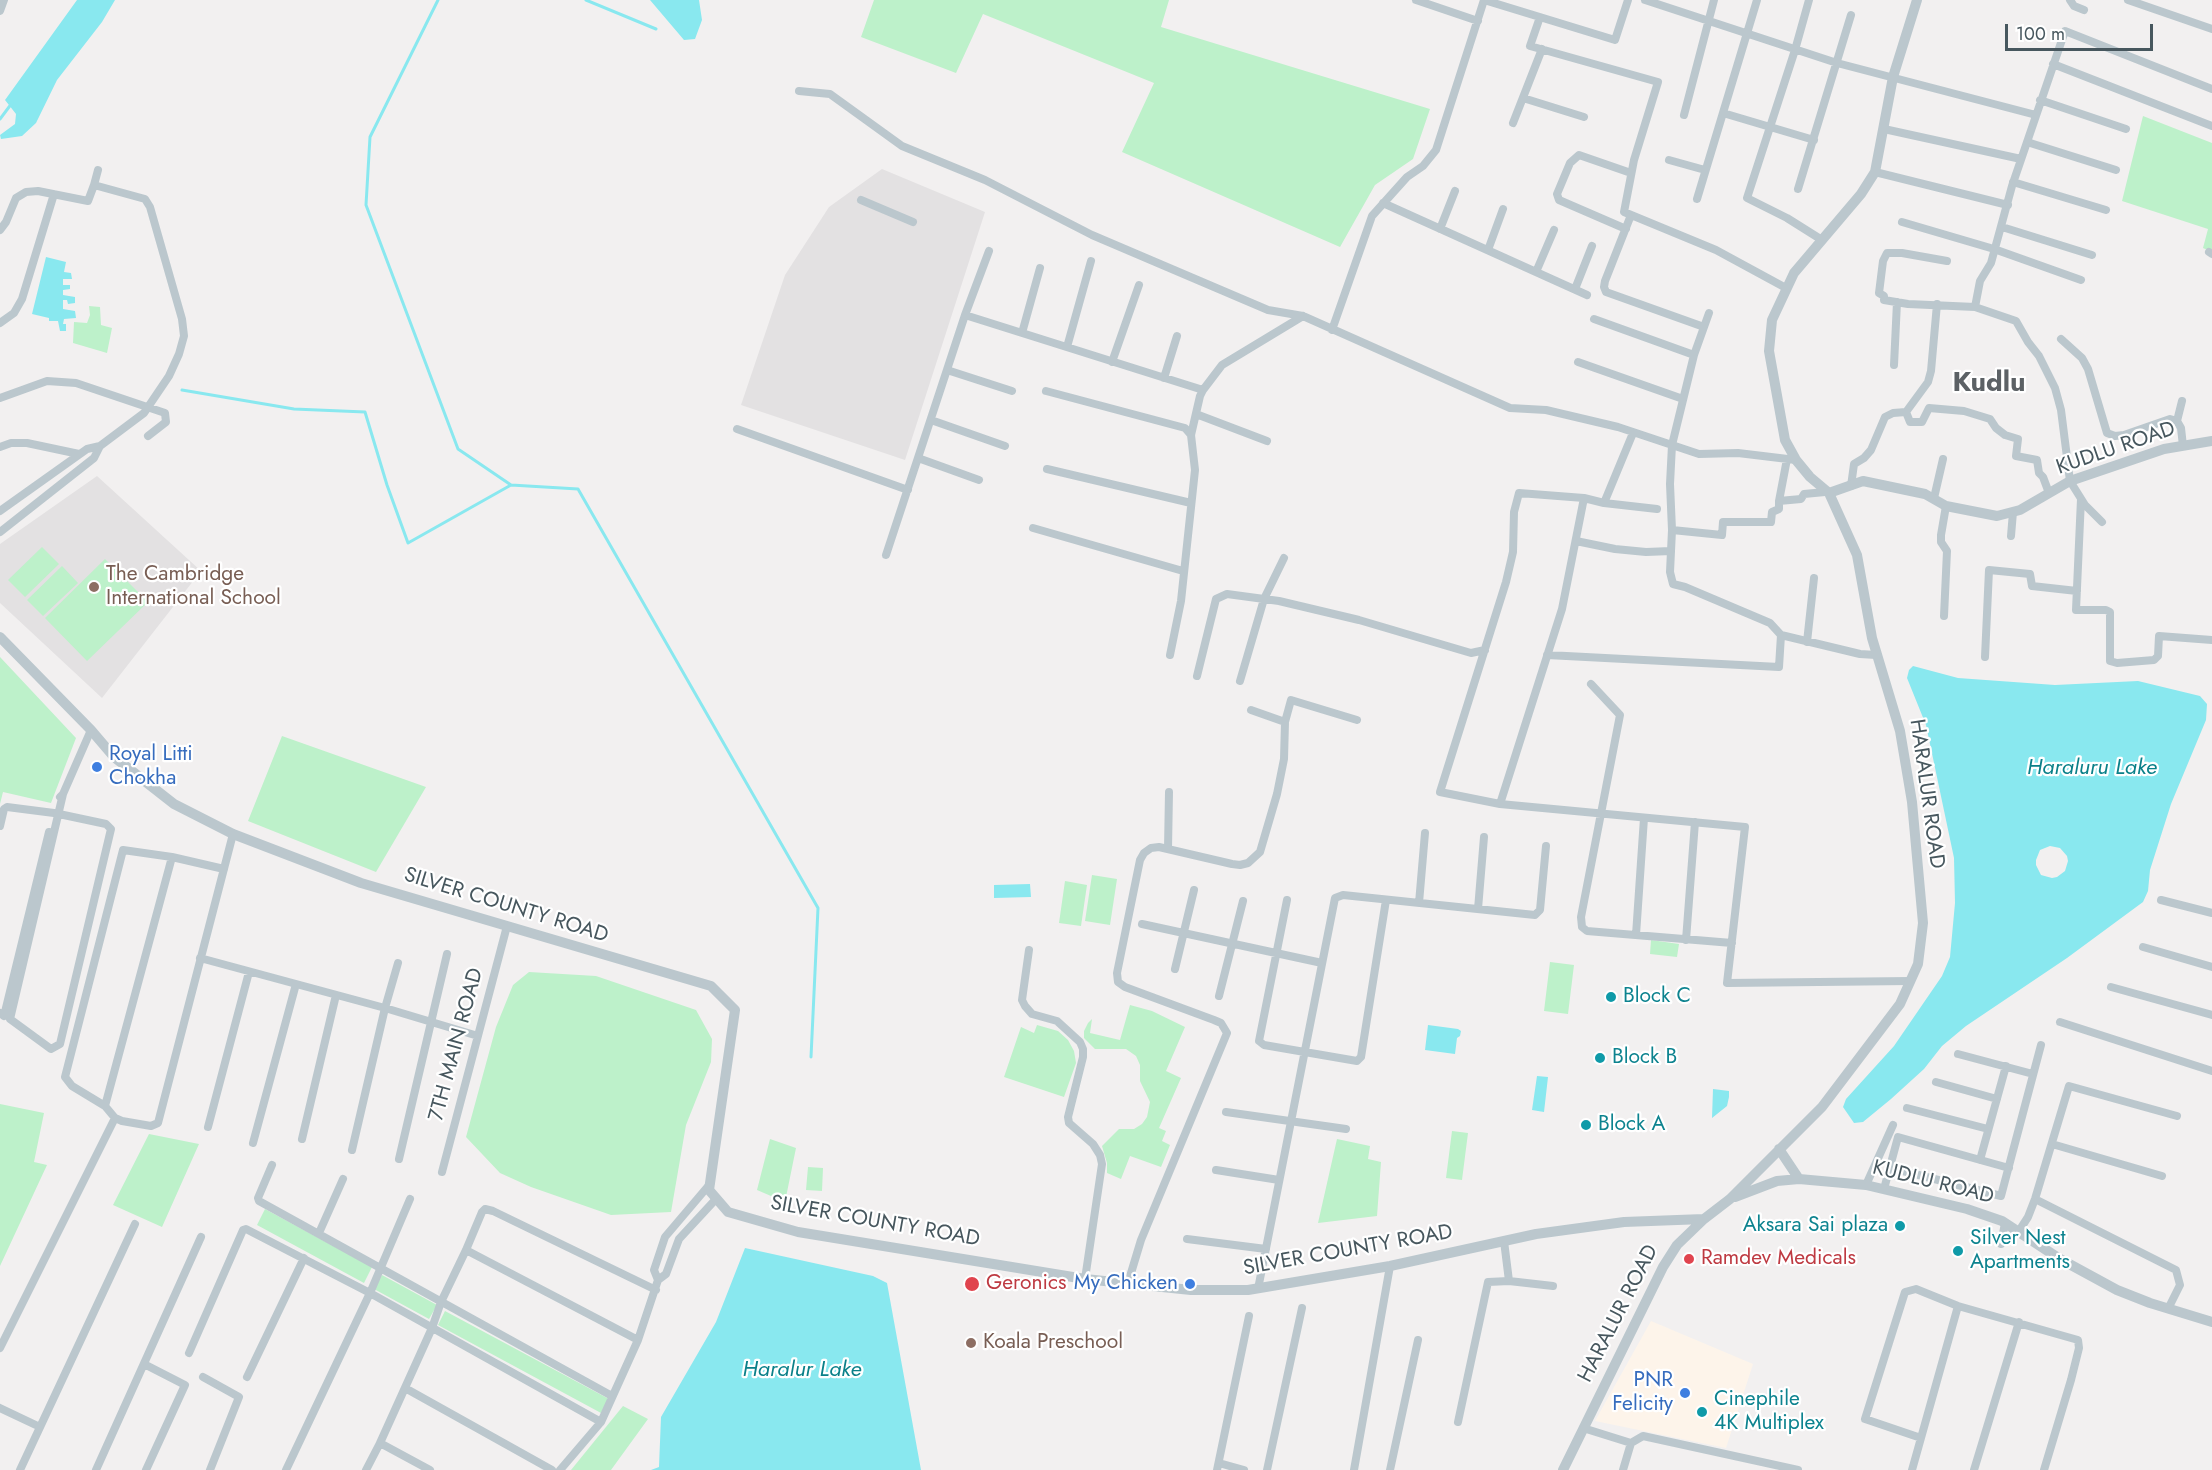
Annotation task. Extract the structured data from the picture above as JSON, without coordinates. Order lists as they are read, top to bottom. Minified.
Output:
{"streets":{"street":["KUDLU ROAD","HARALUR ROAD","SILVER COUNTY ROAD","7TH MAIN ROAD"]},"crossings":[["KUDLU ROAD","HARALUR ROAD"],["HARALUR ROAD","SILVER COUNTY ROAD"],["SILVER COUNTY ROAD","7TH MAIN ROAD"]],"districts":["Kudlu"],"water":["Haraluru Lake","Haralur Lake"],"places":["The Cambridge International School","Royal Litti Chokha","Block C","Block B","Block A","Aksara Sai plaza","Silver Nest Apartments","Ramdev Medicals","Geronics","My Chicken","Koala Preschool","PNR Felicity","Cinephile 4K Multiplex"],"scale_bar":"100 m"}
